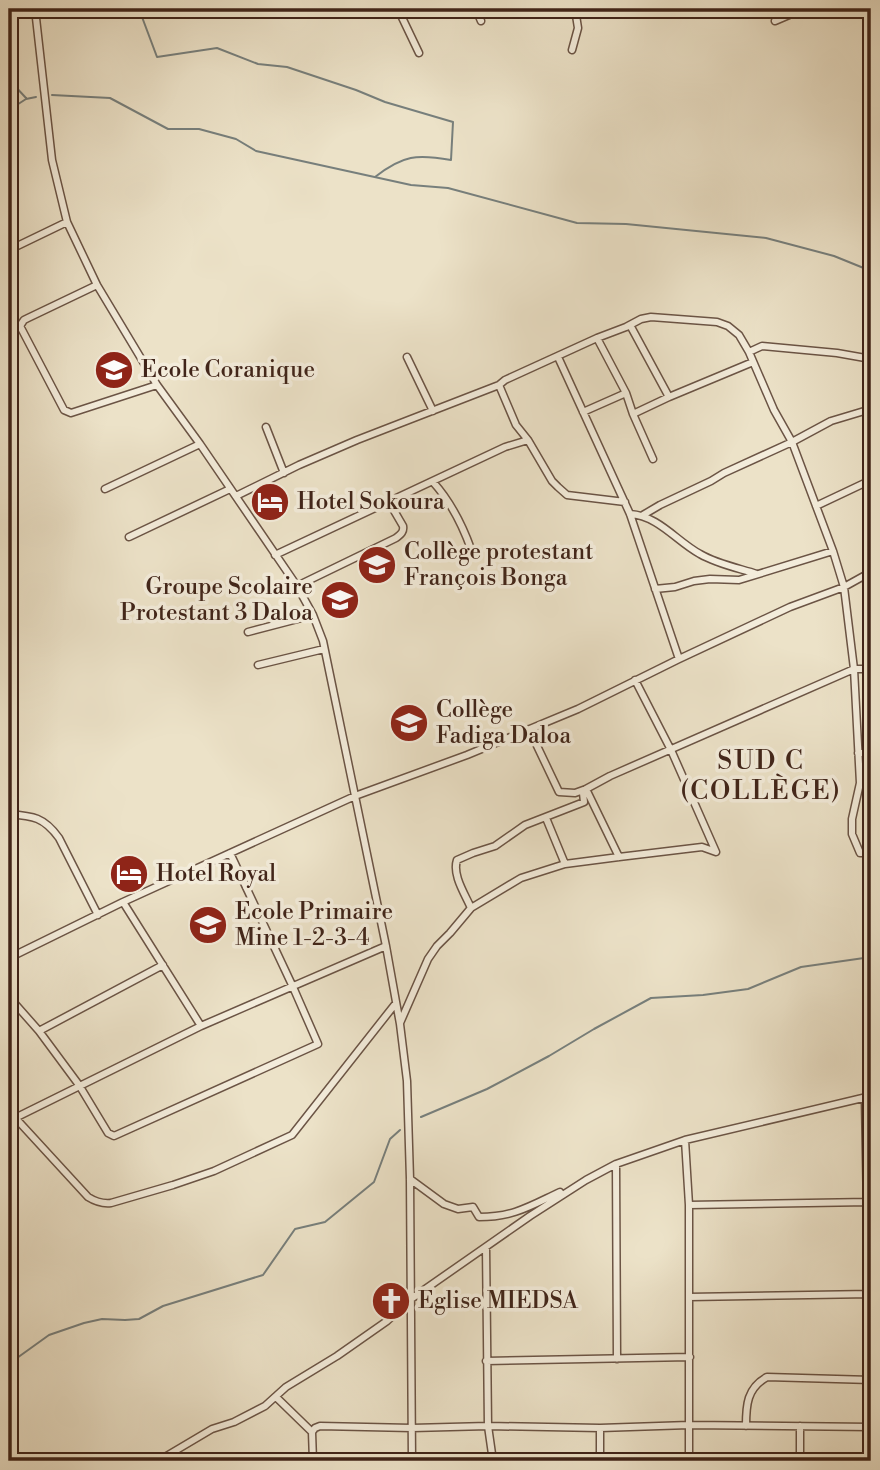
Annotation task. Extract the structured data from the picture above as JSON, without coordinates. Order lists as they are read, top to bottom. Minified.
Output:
{"districts":["SUD C (COLLÈGE)"],"places":{"school or university":["Ecole Coranique","Collège protestant François Bonga","Groupe Scolaire Protestant 3 Daloa","Collège Fadiga Daloa","Ecole Primaire Mine 1-2-3-4"],"hotel":["Hotel Sokoura","Hotel Royal"],"church":["Eglise MIEDSA"]}}
